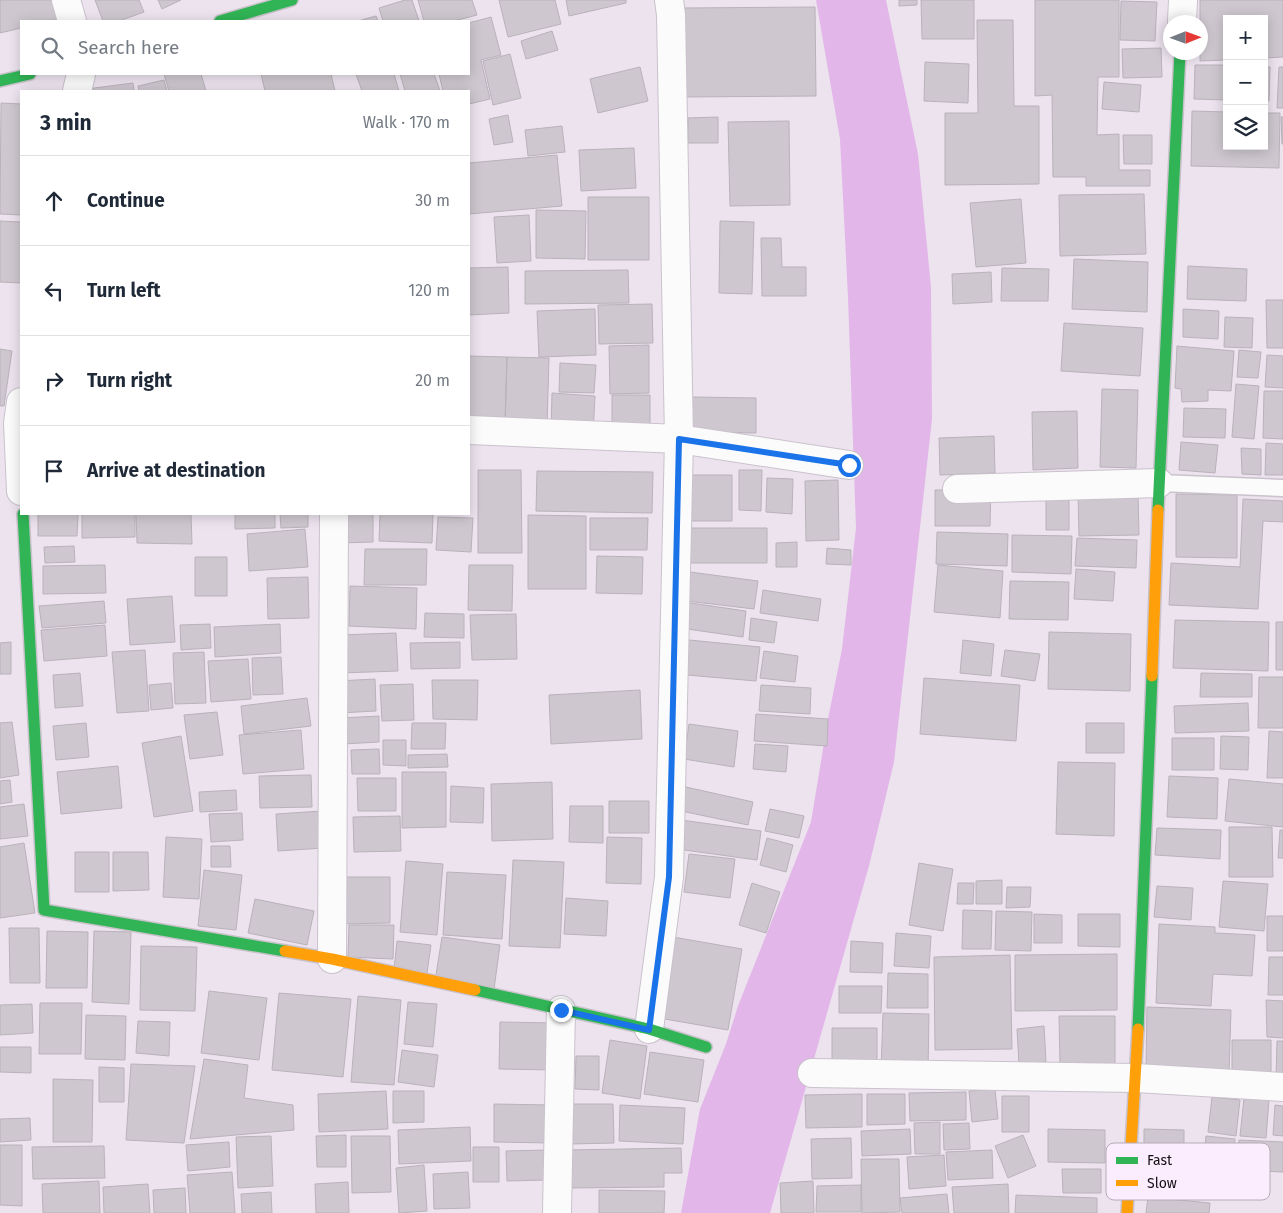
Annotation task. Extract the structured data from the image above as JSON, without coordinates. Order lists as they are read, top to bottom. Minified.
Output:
{"legend":["Fast","Slow"],"north":"right","page":{"map_buttons":["+","−"],"search":"Search here","heading":["3 min","Walk · 170 m"],"list":[["Continue","30 m"],["Turn left","120 m"],["Turn right","20 m"],"Arrive at destination"]}}
